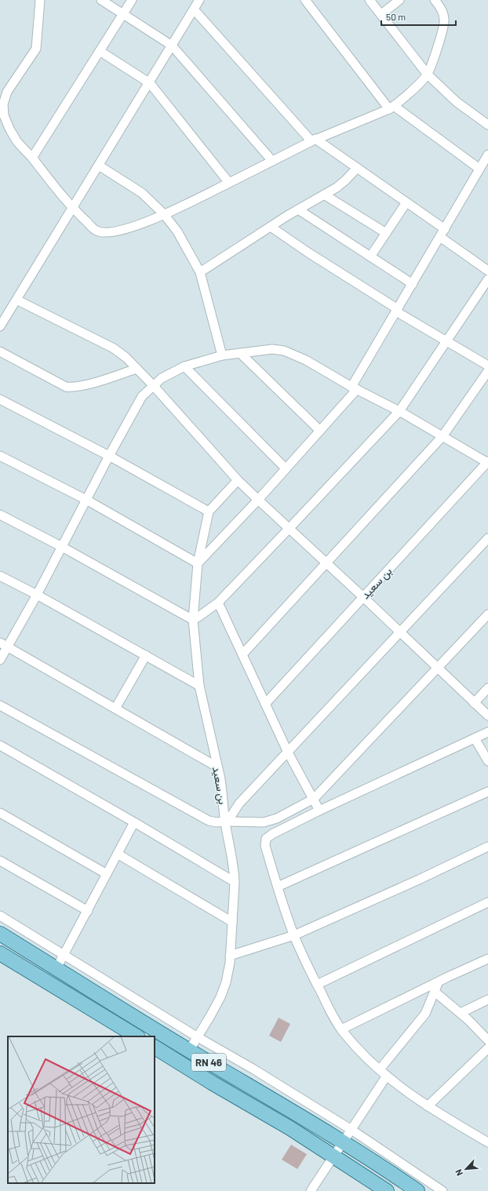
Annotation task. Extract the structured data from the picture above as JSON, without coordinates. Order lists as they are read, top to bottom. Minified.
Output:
{"streets":{"main road":["RN 46"],"street":["بن سعيد"]},"crossings":[["بن سعيد","RN 46"]],"scale_bar":"50 m","north":"bottom left"}
